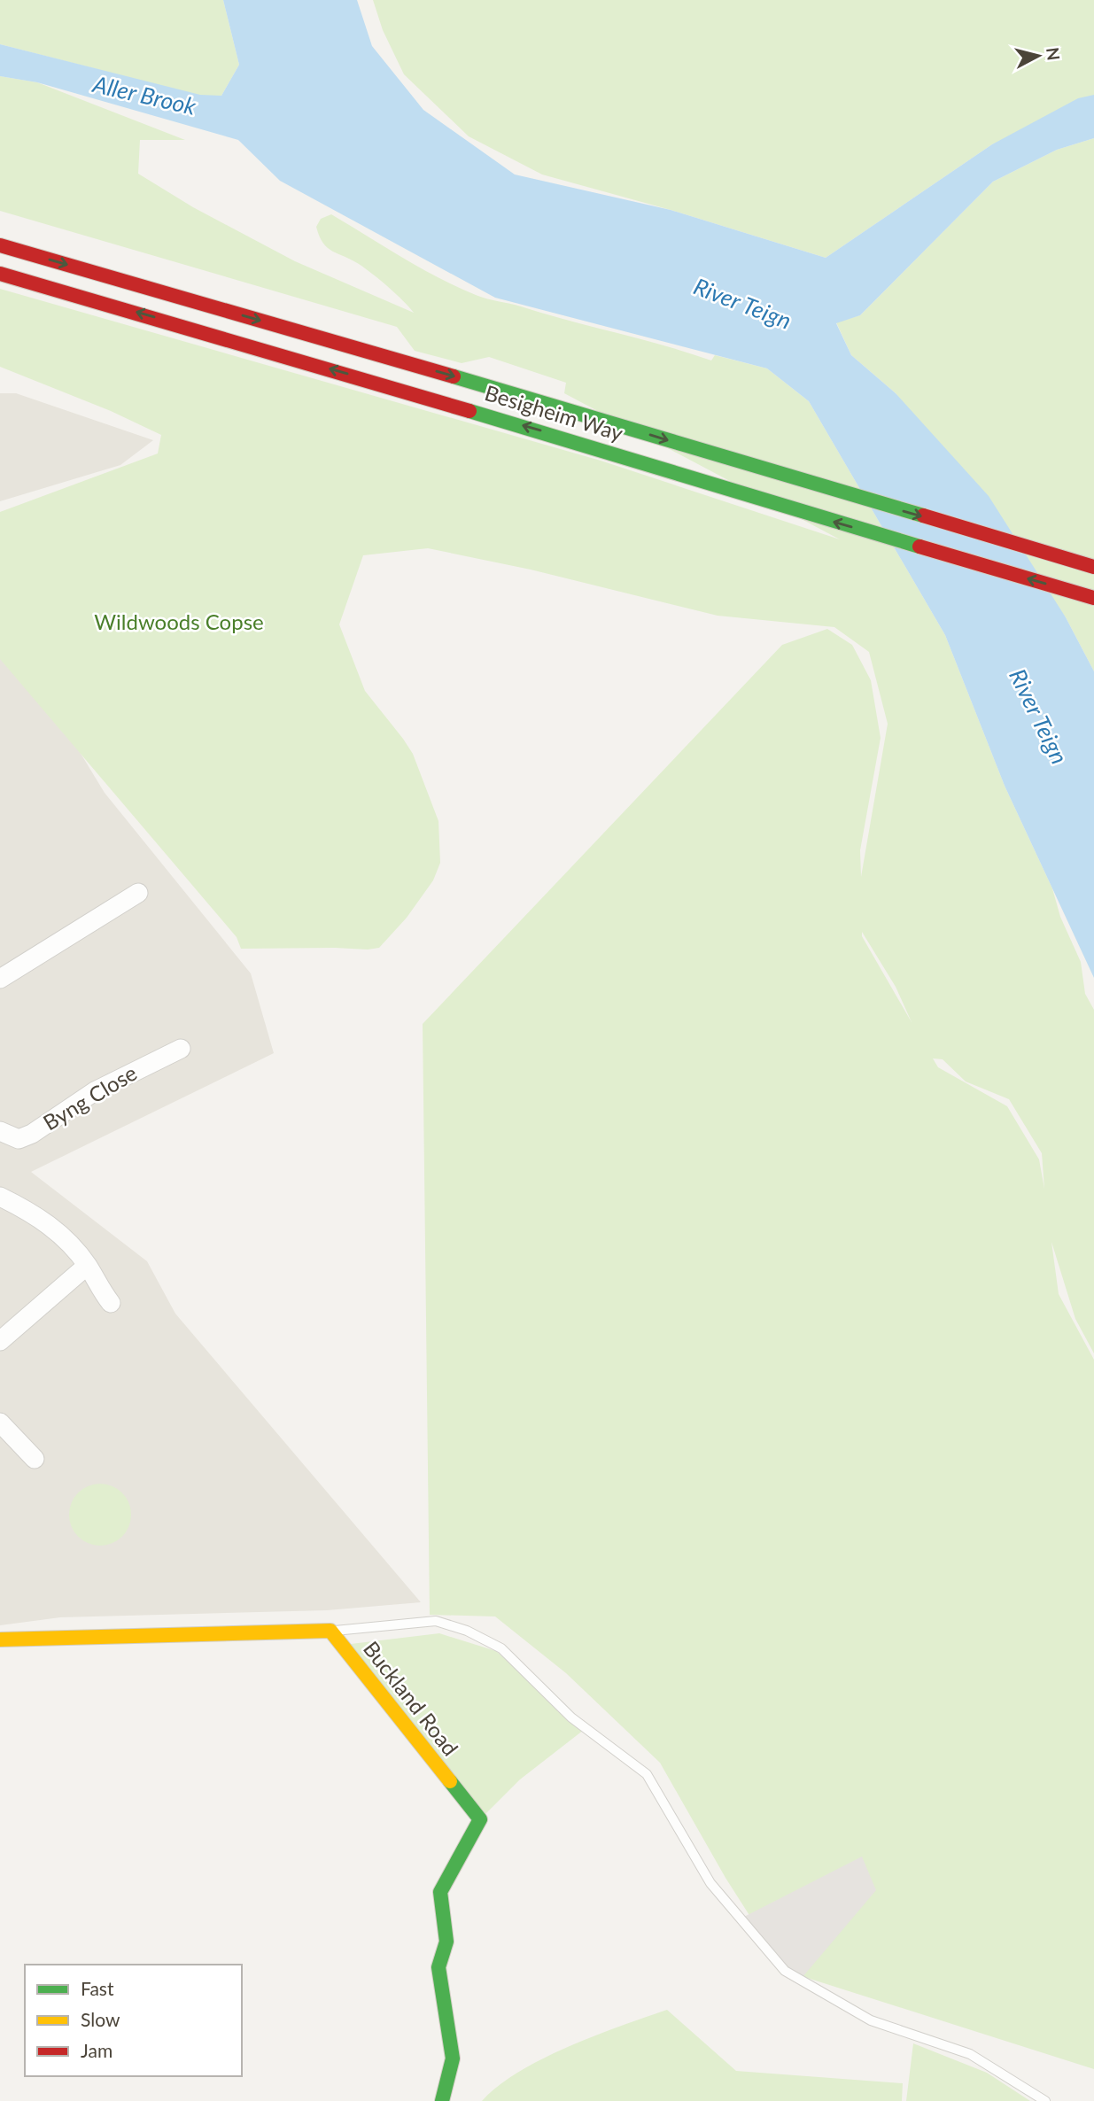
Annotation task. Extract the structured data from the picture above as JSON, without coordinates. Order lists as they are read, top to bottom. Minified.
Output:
{"streets":{"main road":["Besigheim Way","Buckland Road"],"street":["Byng Close"]},"water":["Aller Brook","River Teign"],"parks":["Wildwoods Copse"],"legend":["Fast","Slow","Jam"],"north":"right"}
